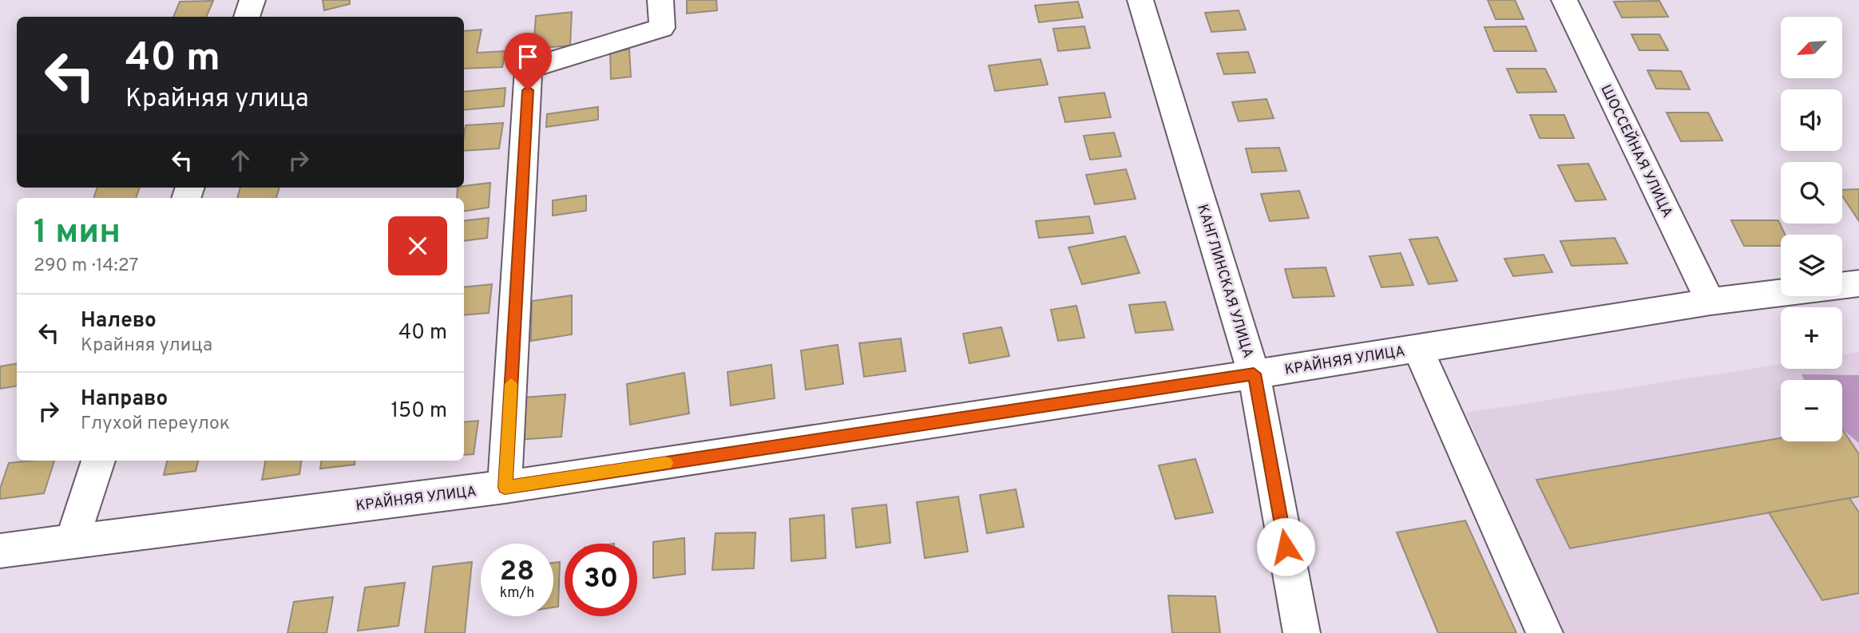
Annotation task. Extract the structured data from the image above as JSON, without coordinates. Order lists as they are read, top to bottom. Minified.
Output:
{"streets":{"street":["ШОССЕЙНАЯ УЛИЦА","КАНГЛИНСКАЯ УЛИЦА","КРАЙНЯЯ УЛИЦА"]},"crossings":[["ШОССЕЙНАЯ УЛИЦА","КРАЙНЯЯ УЛИЦА"],["КАНГЛИНСКАЯ УЛИЦА","КРАЙНЯЯ УЛИЦА"]],"north":"bottom left","page":{"map_buttons":["+","−"],"turn":["40 m","Крайняя улица"],"heading":["1 мин","290 m · 14:27"],"list":[{"name":"Налево","note":"Крайняя улица","value":"40 m"},{"name":"Направо","note":"Глухой переулок","value":"150 m"}],"speed":"28 km/h","limit":"30"}}
